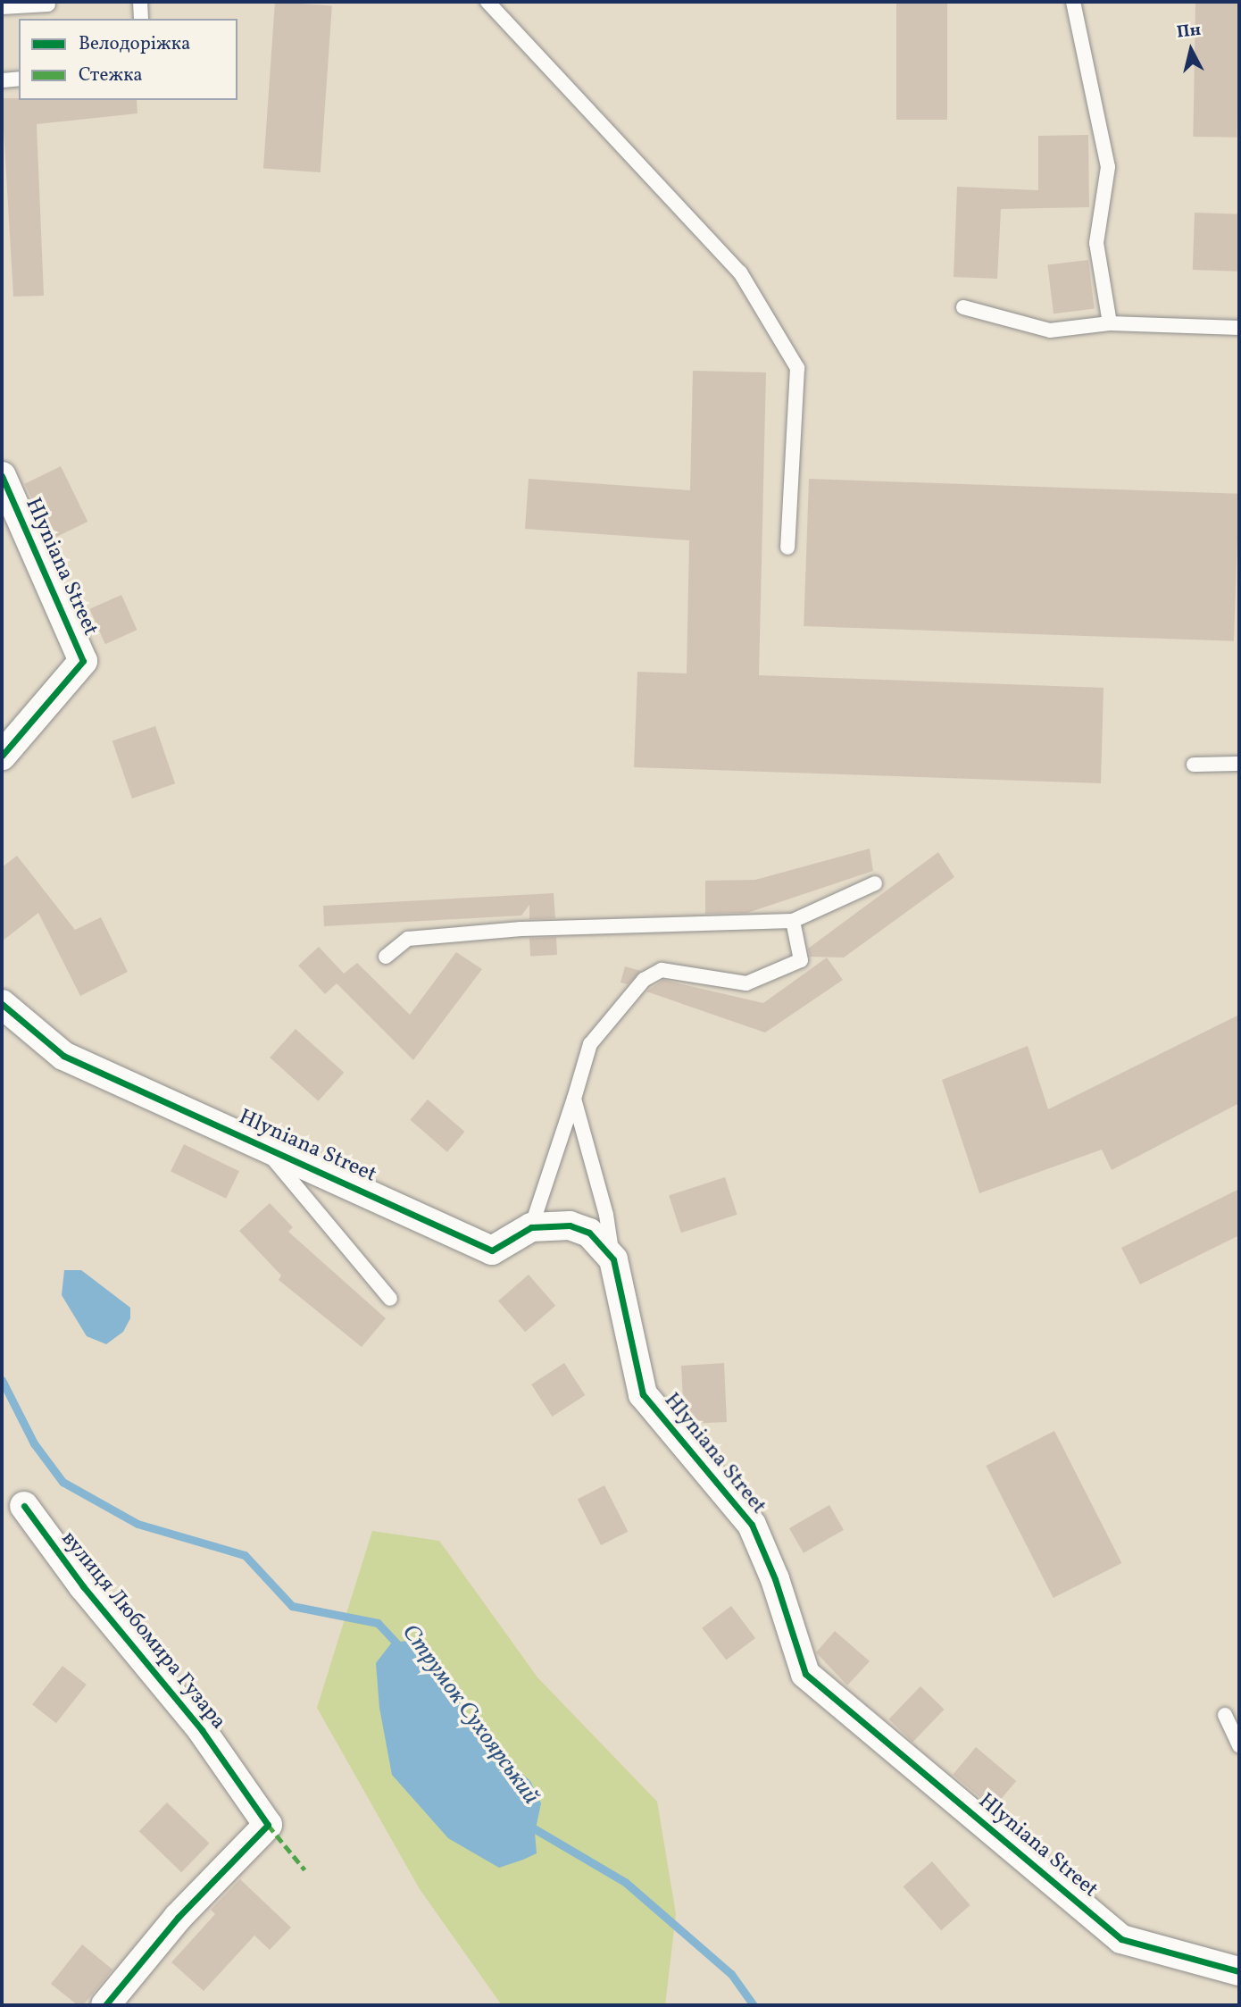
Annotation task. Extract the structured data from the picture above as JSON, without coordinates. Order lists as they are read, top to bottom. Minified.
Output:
{"streets":{"street":["Hlyniana Street","вулиця Любомира Гузара"]},"water":["Струмок Сухоярський"],"legend":["Велодоріжка","Стежка"],"north":"top"}
